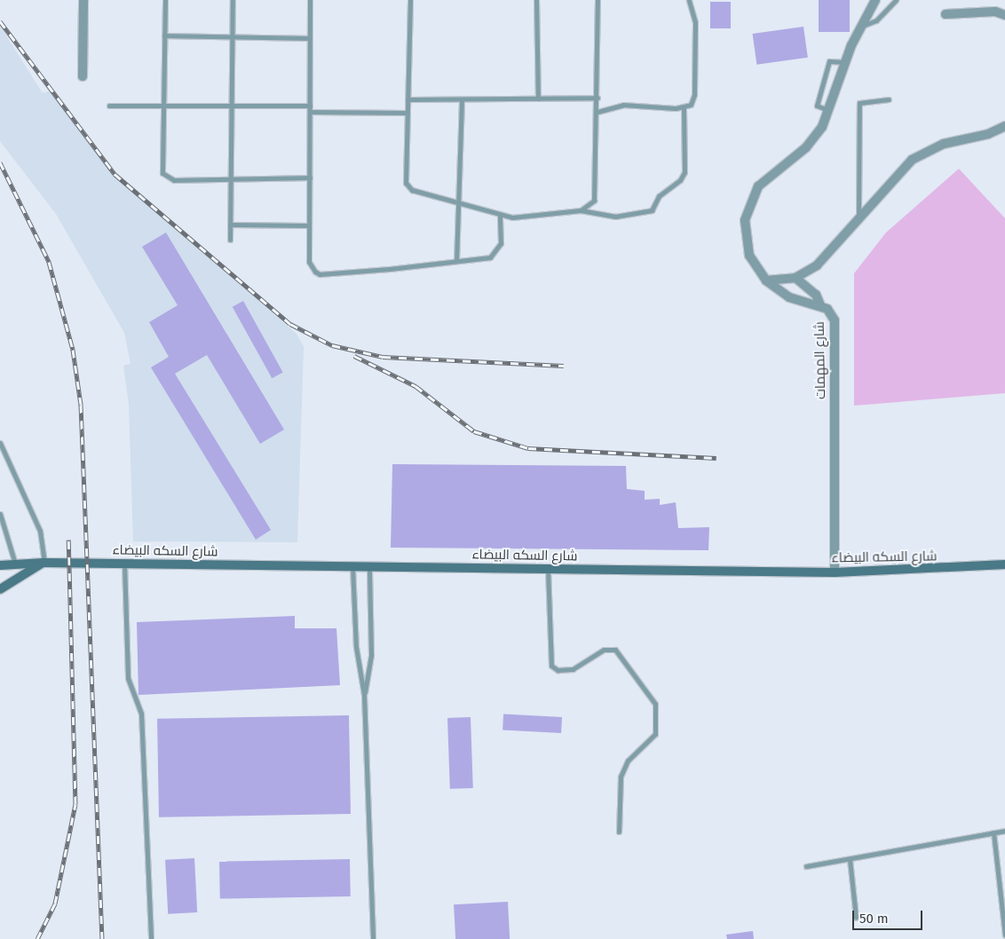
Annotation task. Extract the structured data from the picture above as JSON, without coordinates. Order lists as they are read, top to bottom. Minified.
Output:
{"streets":{"street":["شارع المهمات","شارع السكه البيضاء"]},"crossings":[["شارع المهمات","شارع السكه البيضاء"]],"scale_bar":"50 m"}
